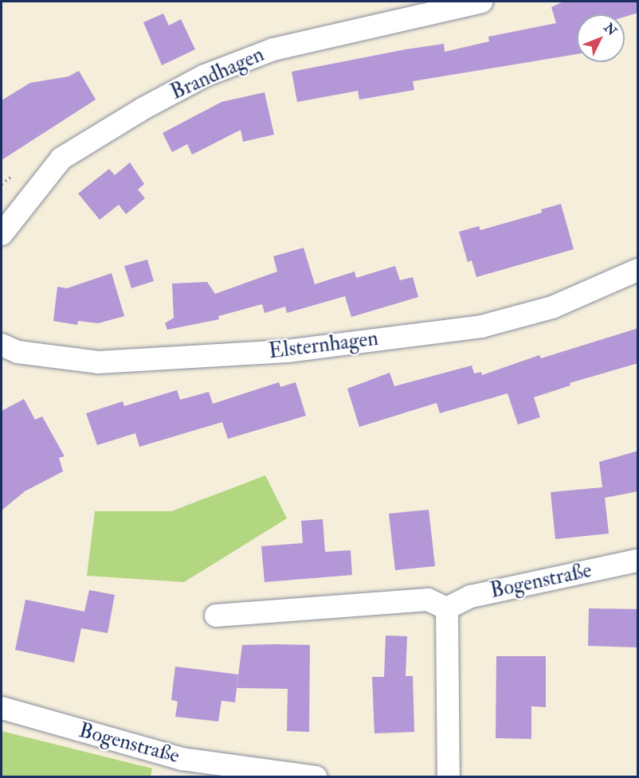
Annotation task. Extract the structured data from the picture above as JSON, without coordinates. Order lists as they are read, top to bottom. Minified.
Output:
{"streets":{"street":["Brandhagen","Elsternhagen","Bogenstraße"]},"north":"top right"}
